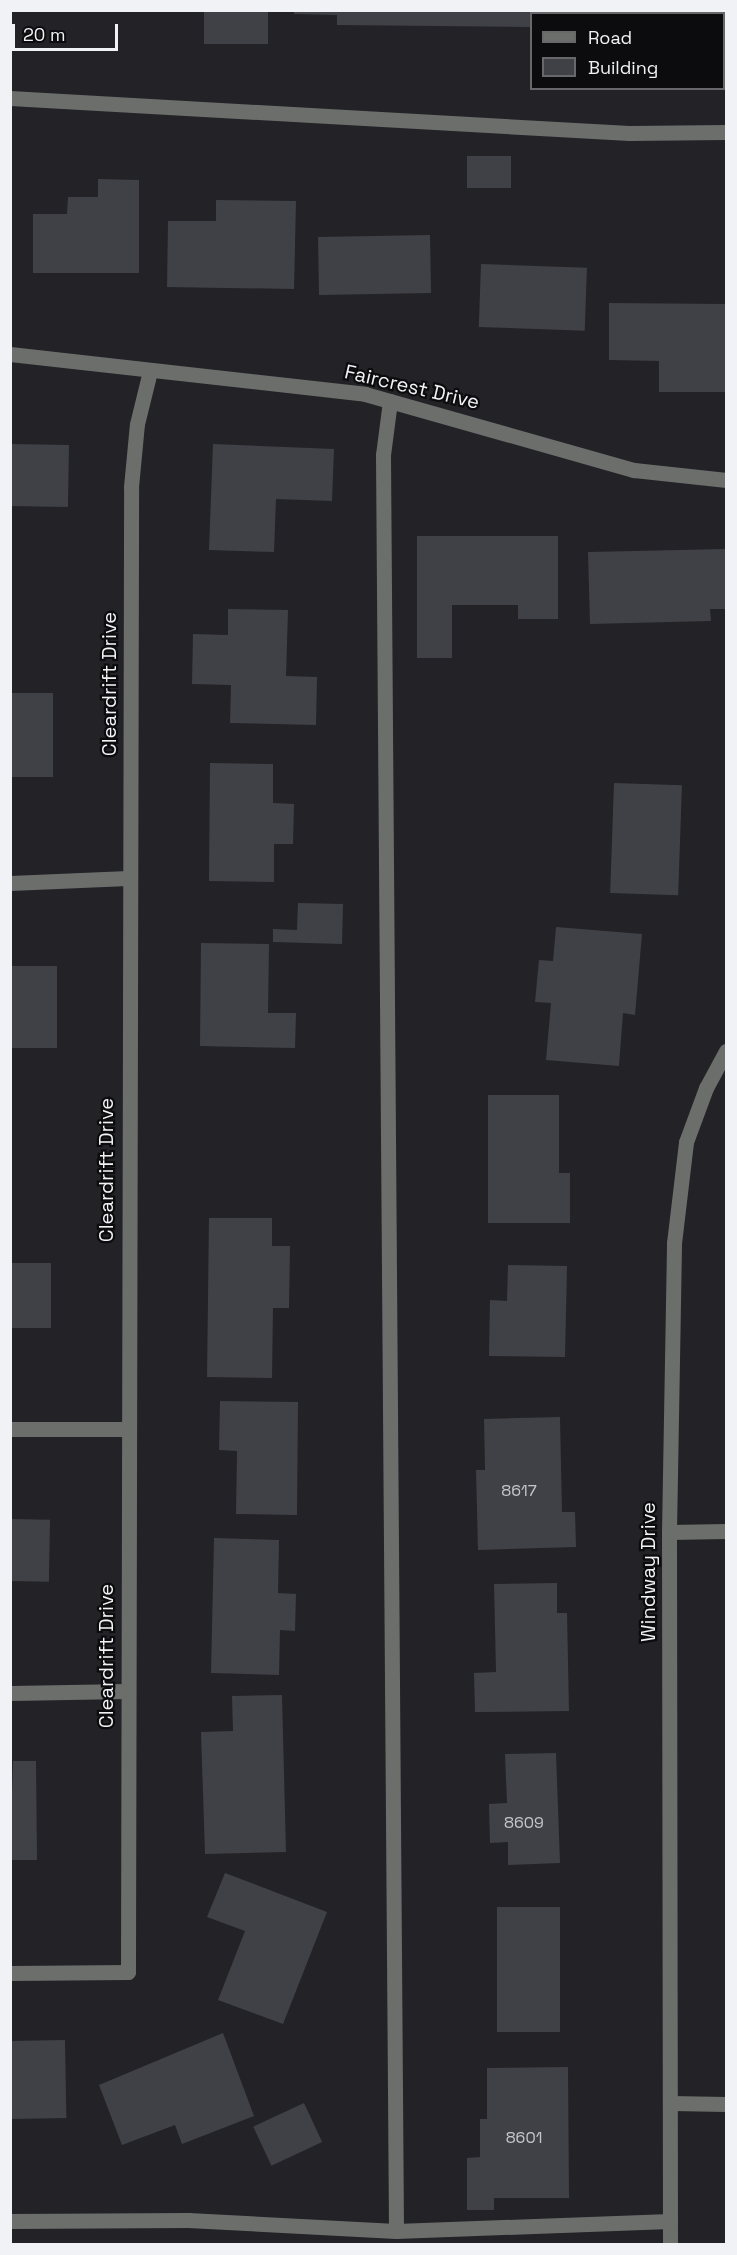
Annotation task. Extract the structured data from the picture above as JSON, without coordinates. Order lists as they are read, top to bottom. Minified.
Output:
{"streets":{"street":["Faircrest Drive","Cleardrift Drive","Windway Drive"]},"crossings":[["Faircrest Drive","Cleardrift Drive"]],"house_numbers":["8617","8609","8601"],"legend":["Road","Building"],"scale_bar":"20 m"}
